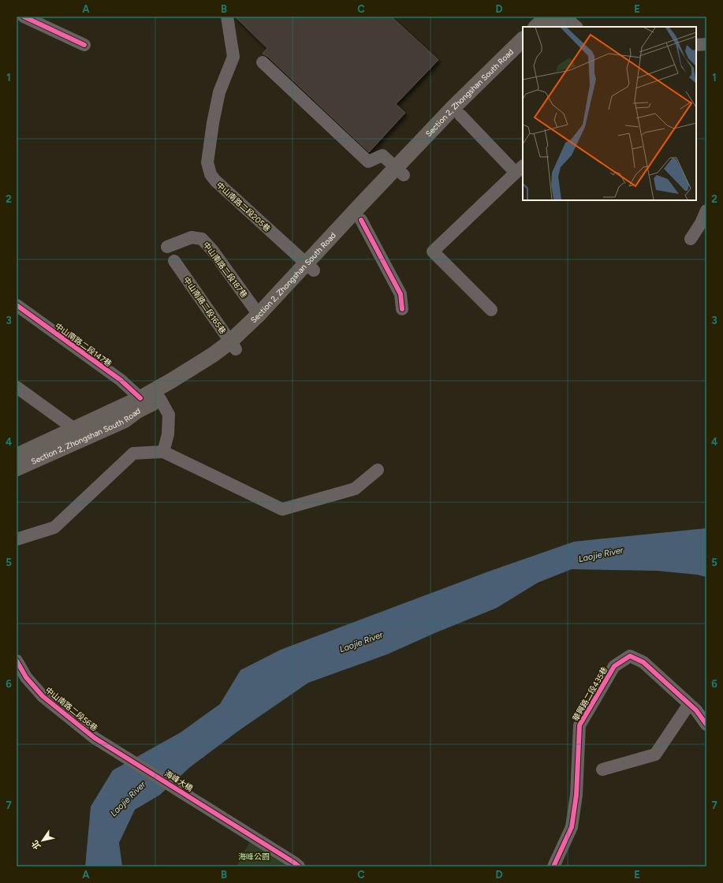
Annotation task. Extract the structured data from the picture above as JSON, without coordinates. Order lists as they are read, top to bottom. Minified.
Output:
{"streets":{"main road":["Section 2, Zhongshan South Road"],"street":["中山南路二段205巷","中山南路二段187巷","中山南路二段165巷","中山南路二段147巷","華興路二段435巷","中山南路二段56巷","海峰大橋"]},"crossings":[["Section 2, Zhongshan South Road","中山南路二段205巷"],["Section 2, Zhongshan South Road","中山南路二段187巷"],["Section 2, Zhongshan South Road","中山南路二段165巷"],["Section 2, Zhongshan South Road","中山南路二段147巷"],["中山南路二段56巷","海峰大橋"]],"water":["Laojie River"],"parks":["海峰公園"],"north":"bottom left","grid":{"columns":["A","B","C","D","E"],"rows":["1","2","3","4","5","6","7"]}}
